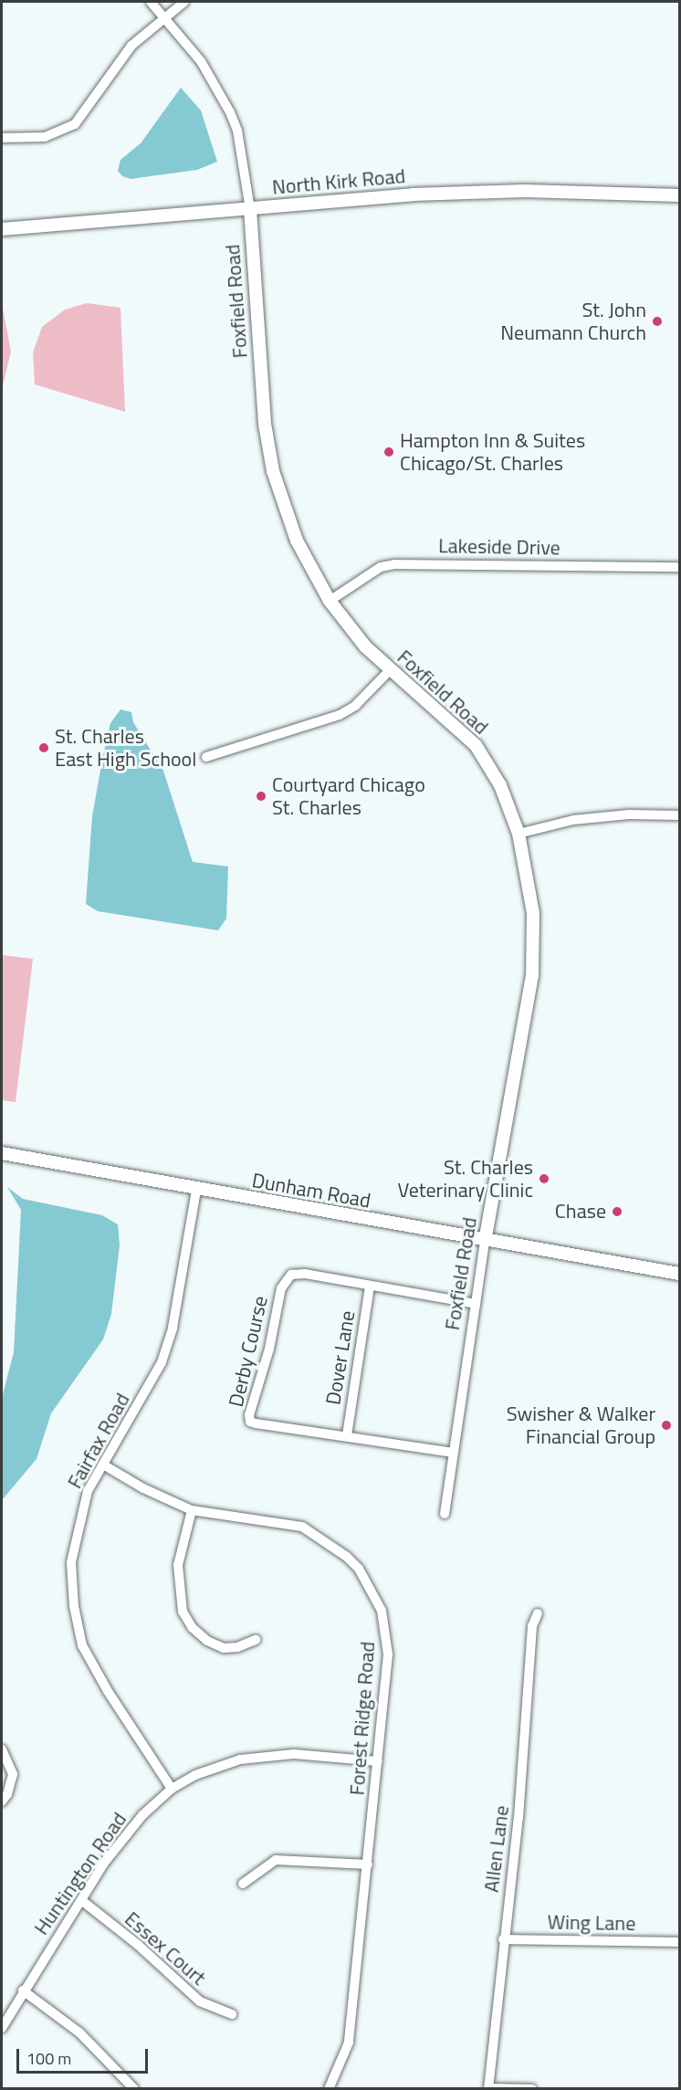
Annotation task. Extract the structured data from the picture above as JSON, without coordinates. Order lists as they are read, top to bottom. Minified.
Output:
{"streets":{"street":["North Kirk Road","Foxfield Road","Lakeside Drive","Dunham Road","Derby Course","Dover Lane","Fairfax Road","Forest Ridge Road","Allen Lane","Huntington Road","Wing Lane","Essex Court"]},"crossings":[["North Kirk Road","Foxfield Road"],["Foxfield Road","Lakeside Drive"],["Foxfield Road","Dunham Road"],["Foxfield Road","Derby Course"],["Dunham Road","Fairfax Road"],["Derby Course","Dover Lane"],["Fairfax Road","Forest Ridge Road"],["Fairfax Road","Huntington Road"],["Forest Ridge Road","Huntington Road"],["Allen Lane","Wing Lane"],["Huntington Road","Essex Court"]],"places":["St. John Neumann Church","Hampton Inn & Suites Chicago/St. Charles","St. Charles East High School","Courtyard Chicago St. Charles","St. Charles Veterinary Clinic","Chase","Swisher & Walker Financial Group"],"scale_bar":"100 m"}
